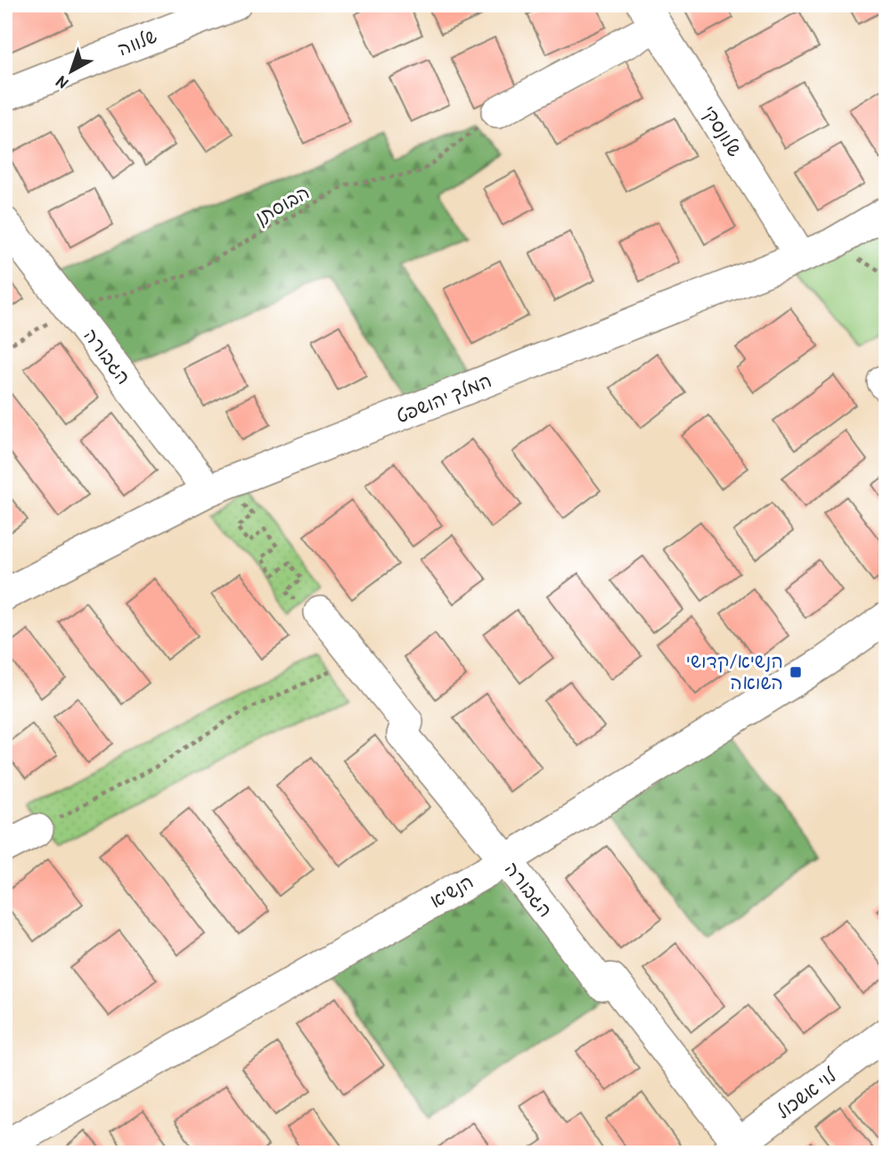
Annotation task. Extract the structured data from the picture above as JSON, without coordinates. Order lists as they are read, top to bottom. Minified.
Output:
{"streets":{"street":["שלווה","שלונסקי","הגבורה","המלך יהושפט","הנשיא","לוי אשכול"],"path":["הבוסתן"]},"crossings":[["שלונסקי","המלך יהושפט"],["הבוסתן","הגבורה"],["הגבורה","המלך יהושפט"],["הגבורה","הנשיא"],["הגבורה","לוי אשכול"]],"places":{"transit":["הנשיא/קדושי השואה"]},"north":"bottom left"}
